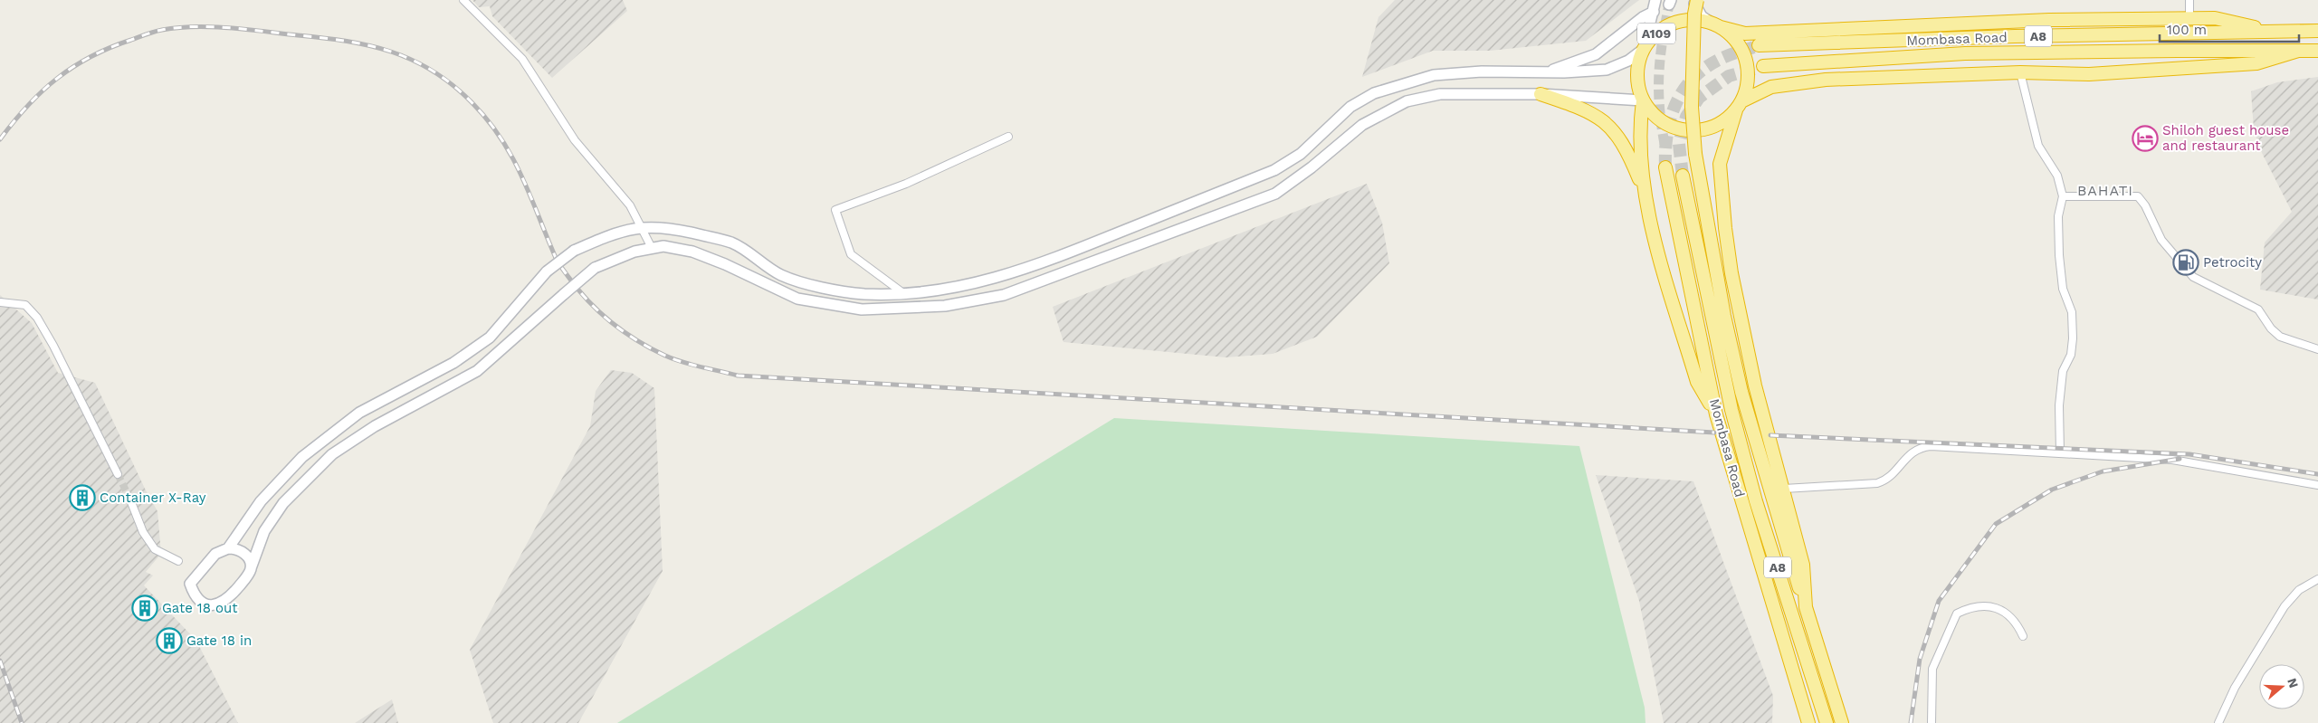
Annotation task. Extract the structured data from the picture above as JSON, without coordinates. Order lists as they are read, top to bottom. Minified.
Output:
{"streets":{"highway":["A109","A8","Mombasa Road"]},"districts":["BAHATI"],"places":{"hotel":["Shiloh guest house and restaurant"],"fuel station":["Petrocity"],"building":["Container X-Ray","Gate 18 out","Gate 18 in"]},"scale_bar":"100 m","north":"right"}
